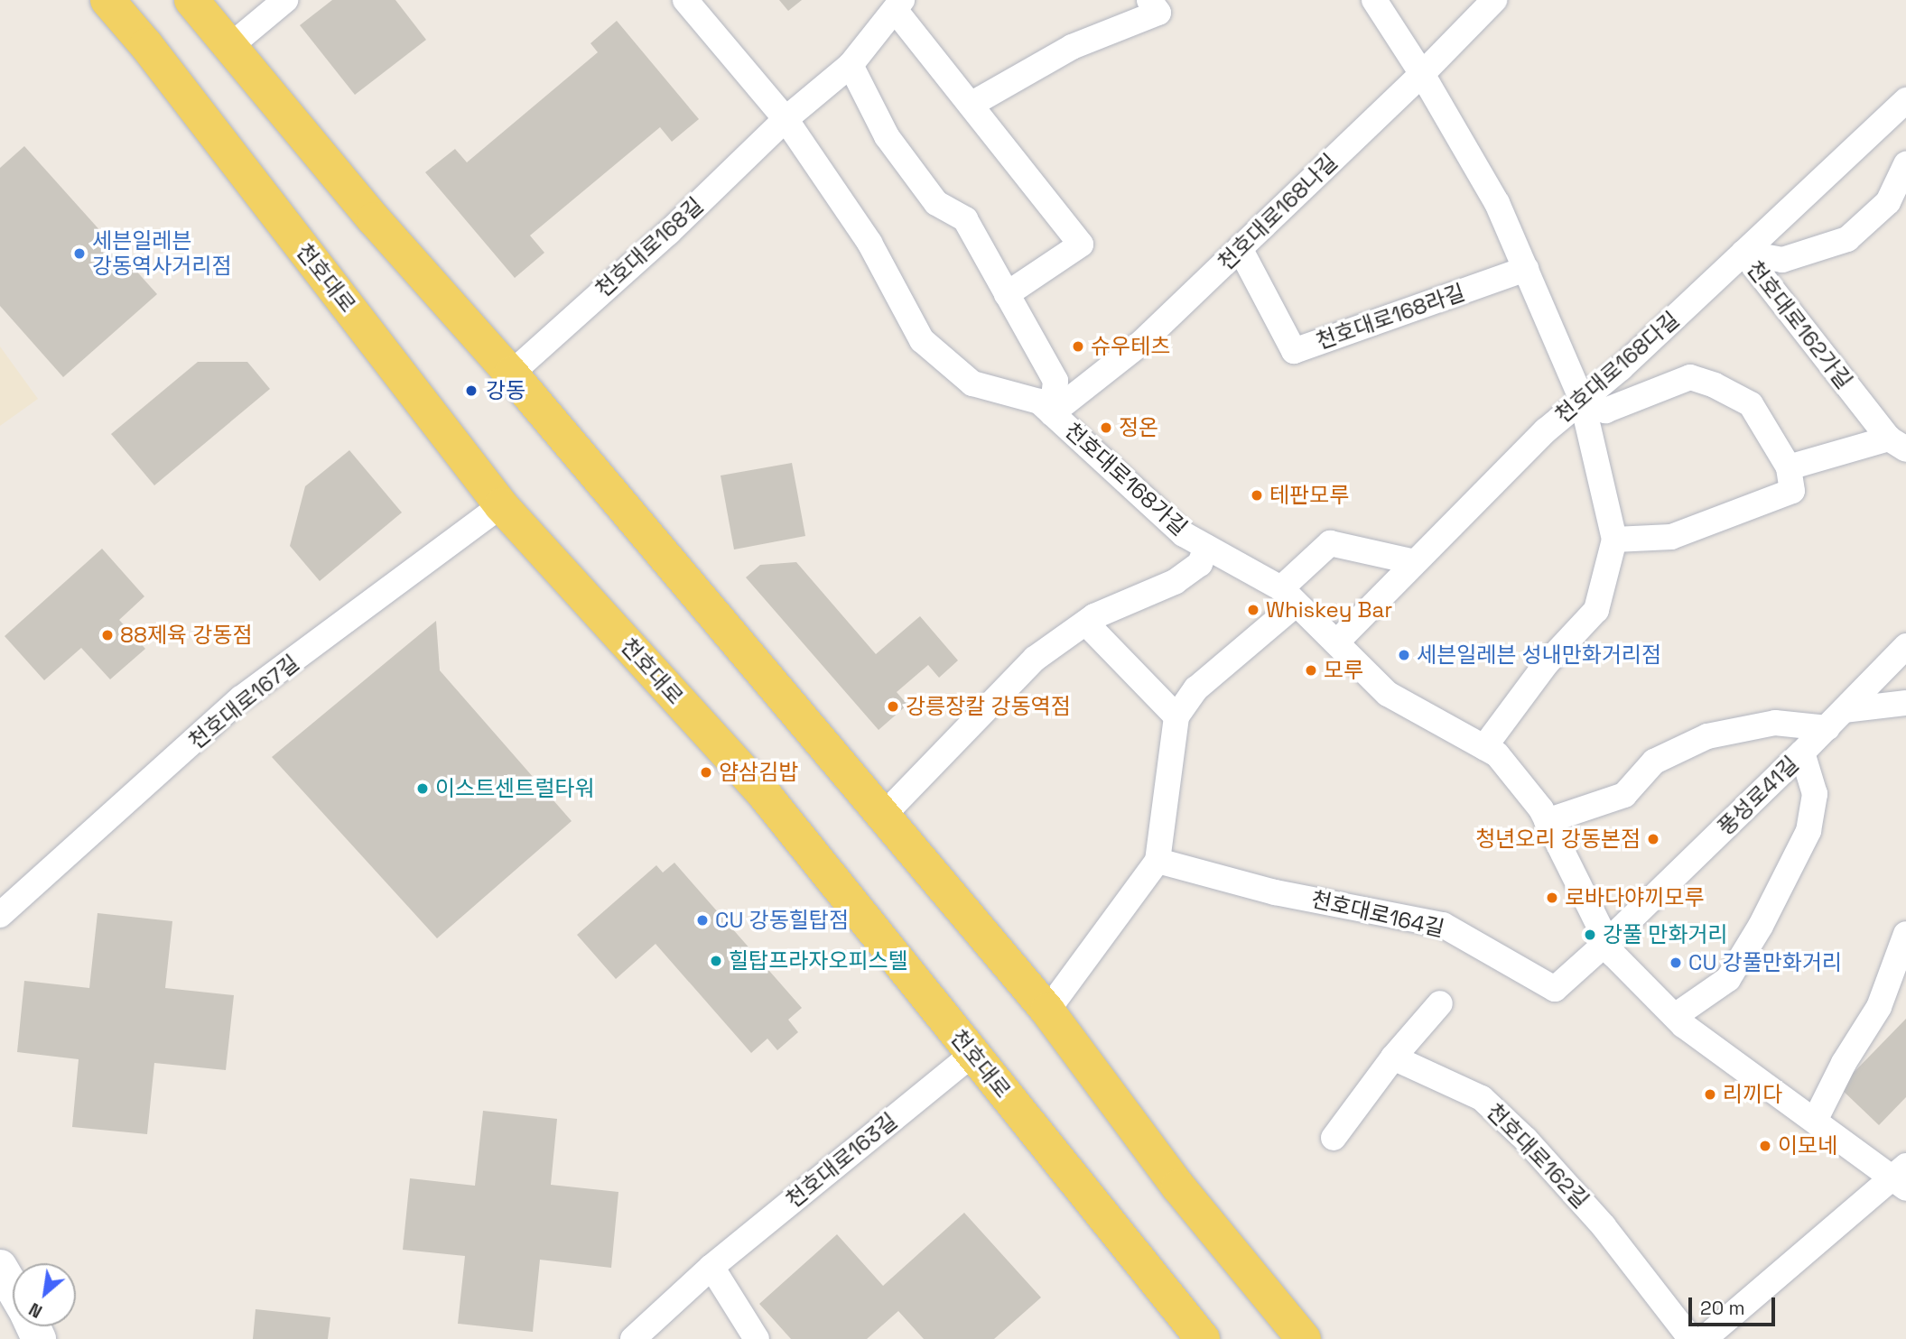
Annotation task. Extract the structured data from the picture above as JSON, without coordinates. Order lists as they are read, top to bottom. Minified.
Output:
{"streets":{"main road":["천호대로"],"street":["천호대로168나길","천호대로168길","천호대로168라길","천호대로162가길","천호대로168다길","천호대로168가길","천호대로167길","풍성로41길","천호대로164길","천호대로162길","천호대로163길"]},"crossings":[["천호대로168나길","천호대로168라길"],["천호대로168나길","천호대로168가길"],["천호대로168길","천호대로168가길"],["천호대로","천호대로167길"],["천호대로","천호대로163길"],["천호대로162가길","천호대로168다길"],["천호대로168다길","천호대로168가길"],["천호대로168가길","풍성로41길"],["천호대로168가길","천호대로164길"],["풍성로41길","천호대로164길"]],"places":["세븐일레븐 강동역사거리점","슈우테츠","강동","정온","테판모루","Whiskey Bar","88제육 강동점","세븐일레븐 성내만화거리점","모루","강릉장칼 강동역점","얌삼김밥","이스트센트럴타워","청년오리 강동본점","로바다야끼모루","CU 강동힐탑점","강풀 만화거리","힐탑프라자오피스텔","CU 강풀만화거리","리끼다","이모네"],"scale_bar":"20 m","north":"bottom left"}
